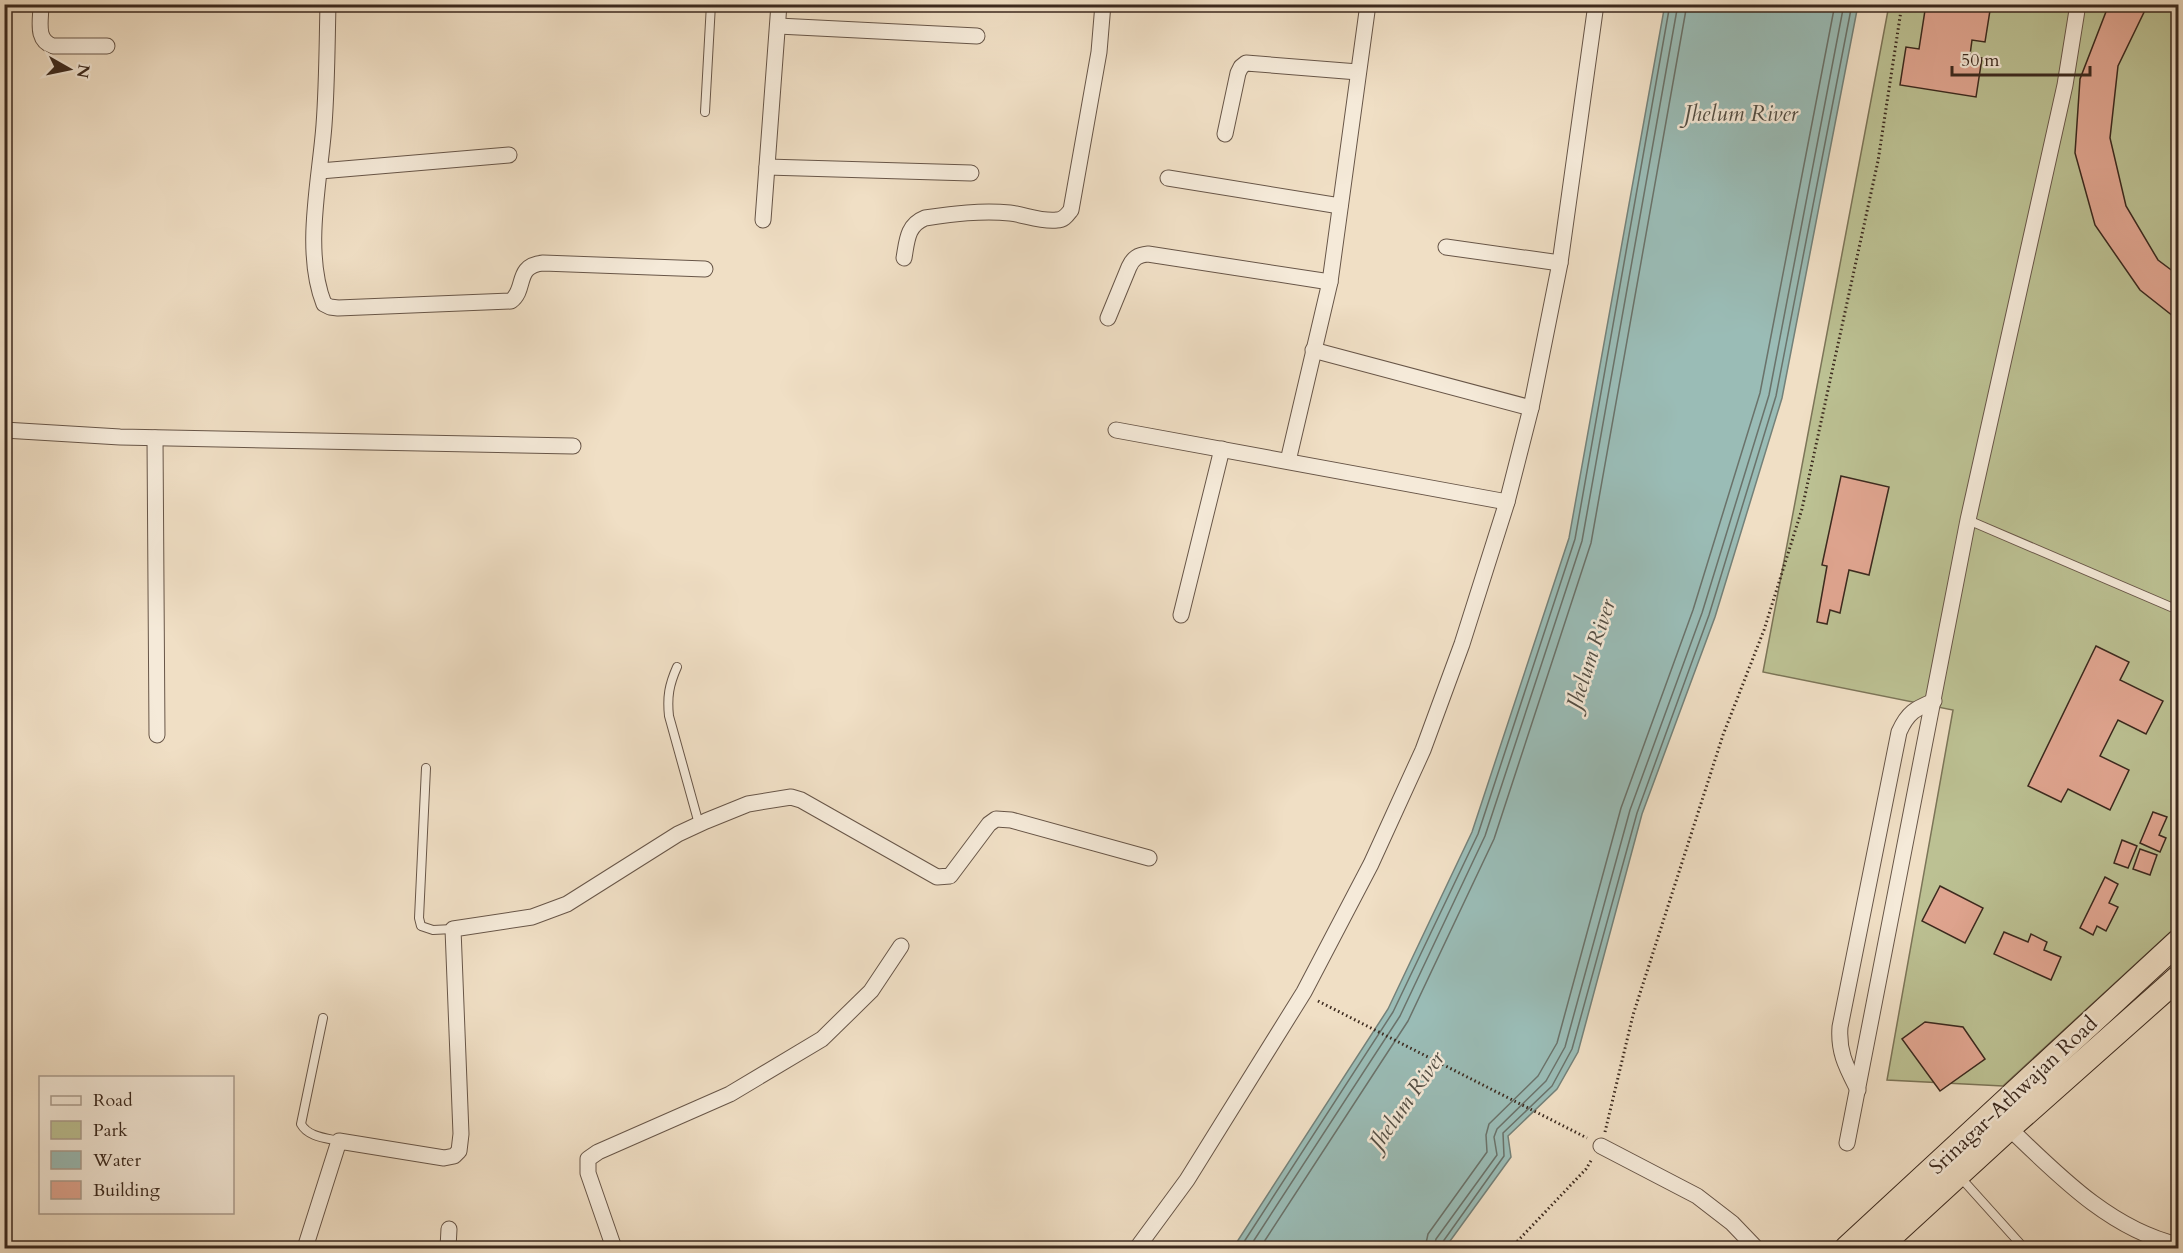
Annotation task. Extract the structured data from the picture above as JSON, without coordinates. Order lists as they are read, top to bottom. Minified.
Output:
{"streets":{"highway":["Srinagar-Athwajan Road"]},"water":["Jhelum River"],"legend":["Road","Park","Water","Building"],"scale_bar":"50 m","north":"right"}
